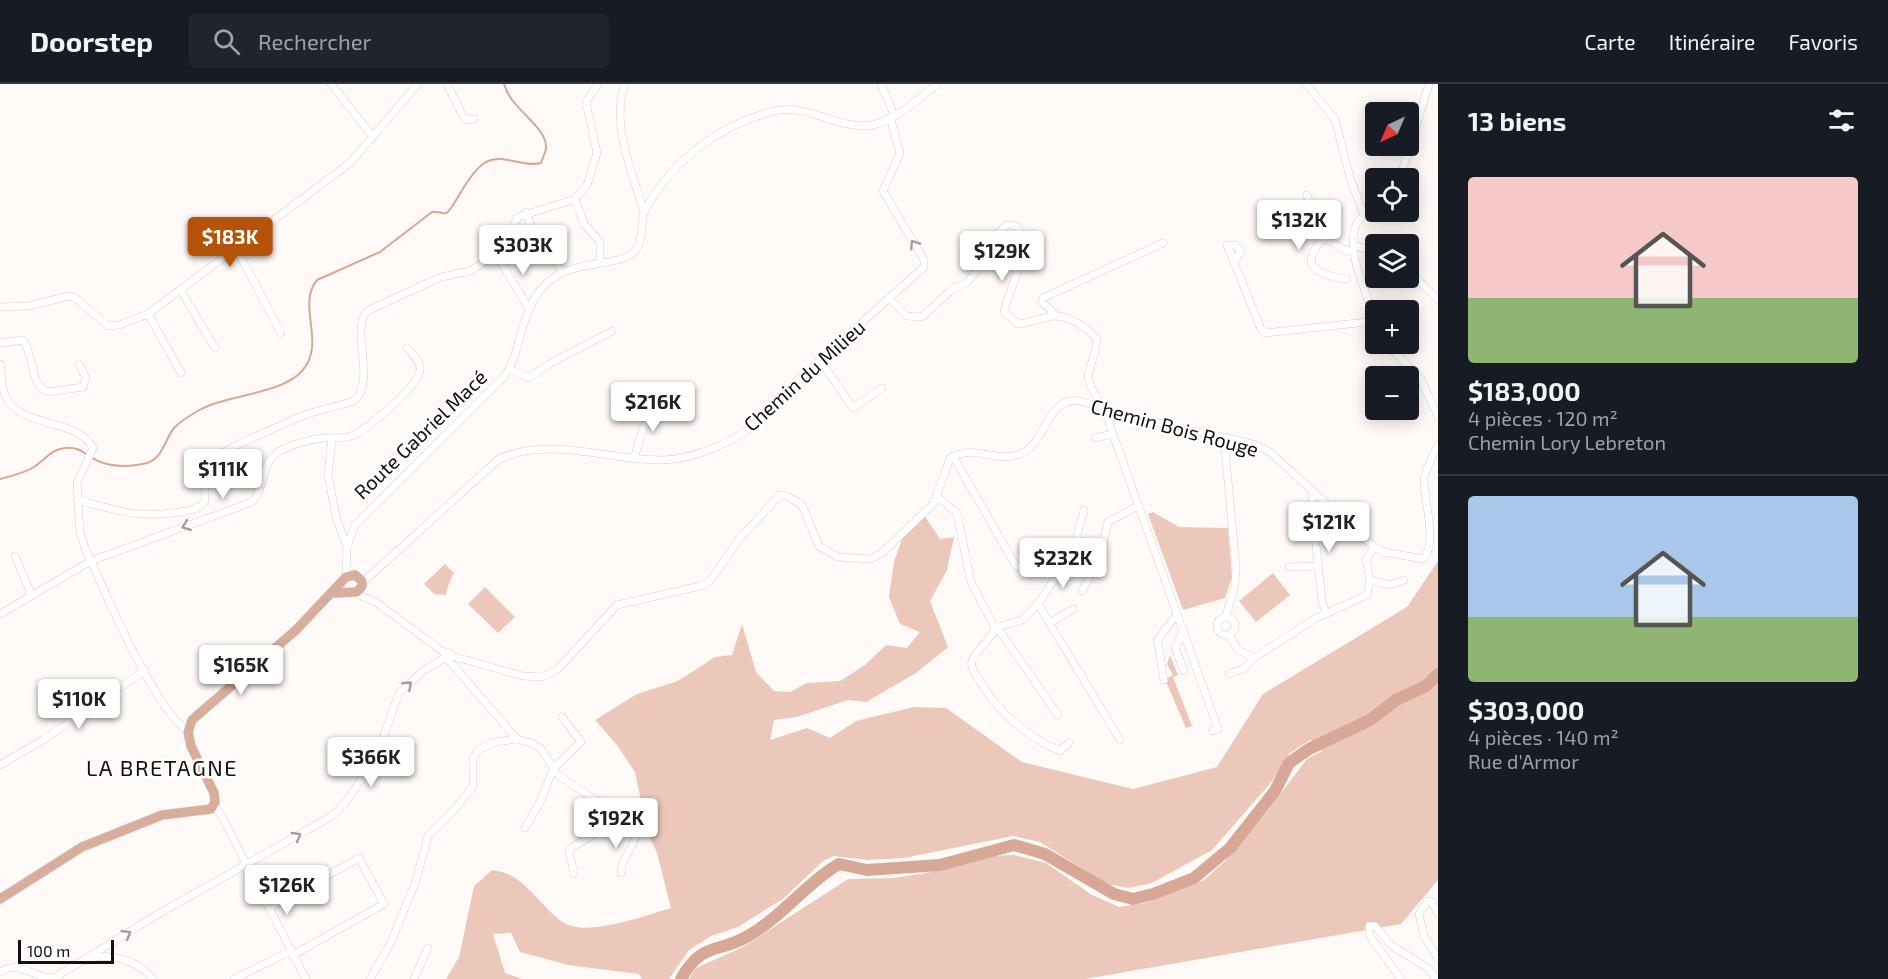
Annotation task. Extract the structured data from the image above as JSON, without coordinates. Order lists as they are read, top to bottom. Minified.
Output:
{"streets":{"street":["Chemin du Milieu","Chemin Bois Rouge","Route Gabriel Macé"]},"crossings":[["Chemin du Milieu","Route Gabriel Macé"]],"districts":["LA BRETAGNE"],"scale_bar":"100 m","north":"bottom left","page":{"header":"Doorstep","search":"Rechercher","nav":["Carte","Itinéraire","Favoris"],"heading":"13 biens","map_buttons":["+","−"],"list":[{"name":"$183,000","note":"4 pièces · 120 m² · Chemin Lory Lebreton"},{"name":"$303,000","note":"4 pièces · 140 m² · Rue d'Armor"}],"price":["$132K","$183K","$303K","$129K","$216K","$111K","$121K","$232K","$165K","$110K","$366K","$192K","$126K"],"scale":"100 m"}}
